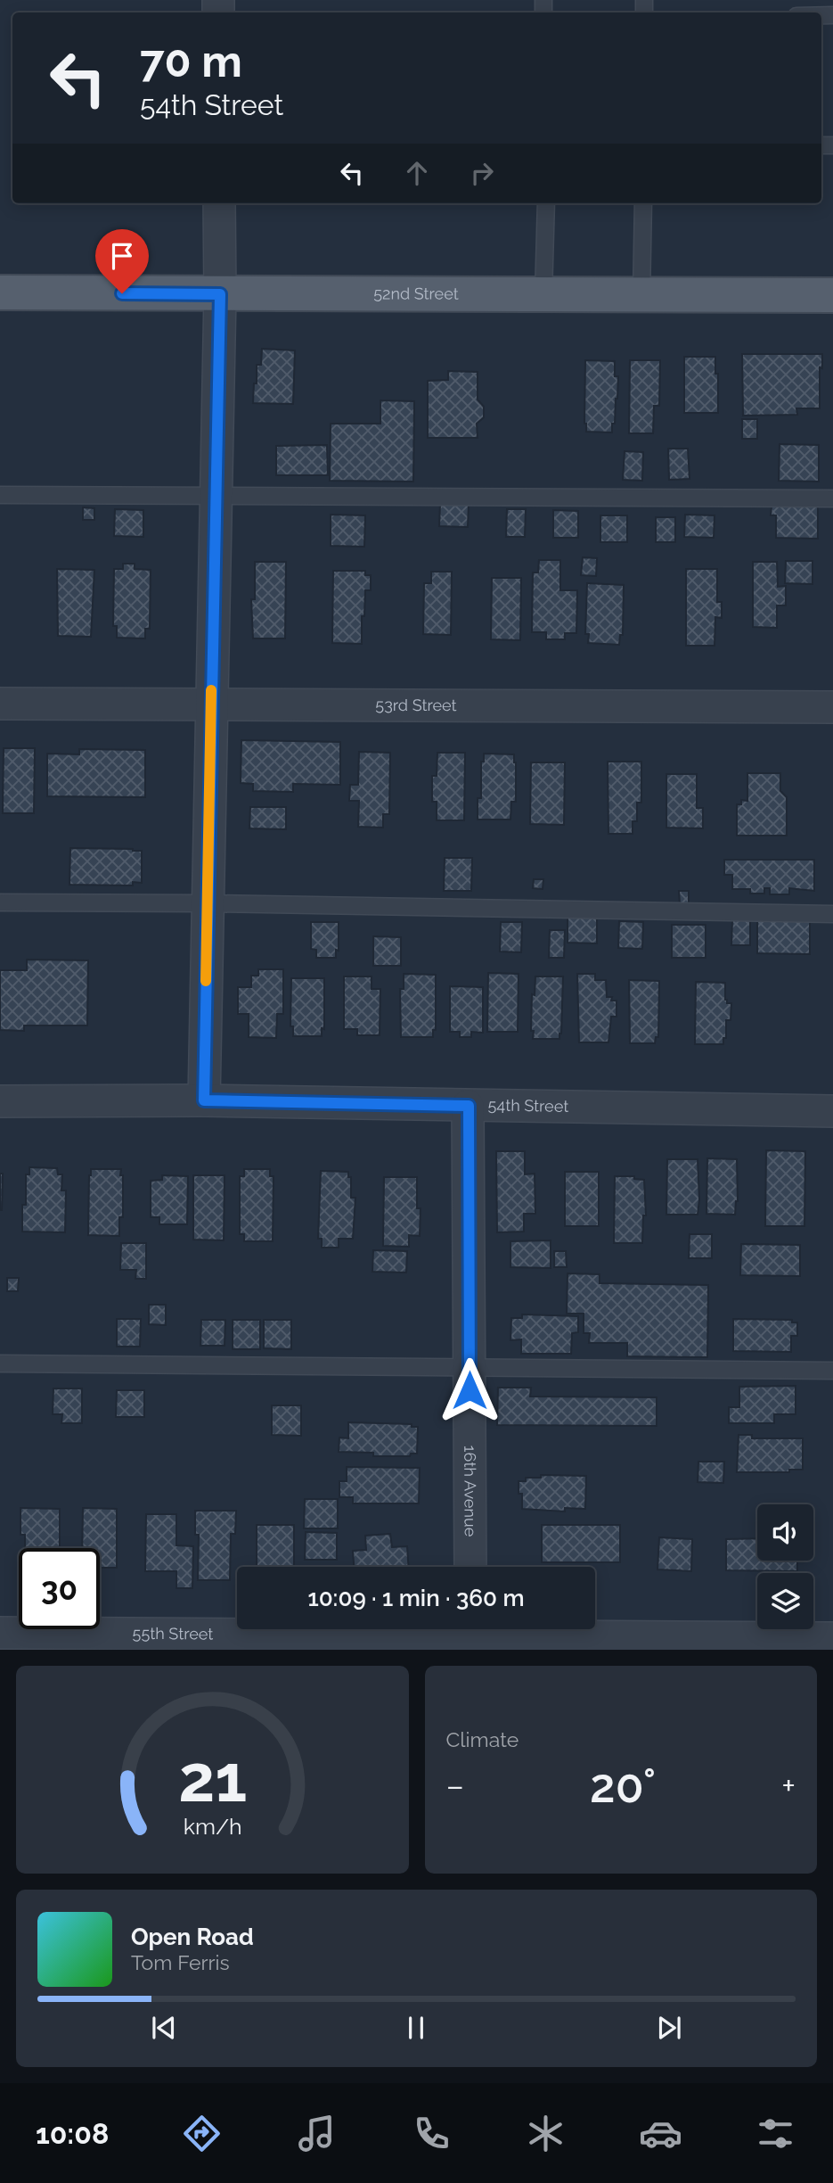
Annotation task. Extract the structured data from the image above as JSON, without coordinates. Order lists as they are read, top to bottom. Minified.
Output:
{"streets":{"main road":["52nd Street"],"street":["53rd Street","54th Street","16th Avenue","55th Street"]},"crossings":[["54th Street","16th Avenue"]],"page":{"turn":["70 m","54th Street"],"limit":"30","trip":"10:09 · 1 min · 360 m","tile":"Climate","heat":["−","20°","+"],"song":["Open Road","Tom Ferris"],"tabs":"10:08","gauge":["21","km/h"]}}
